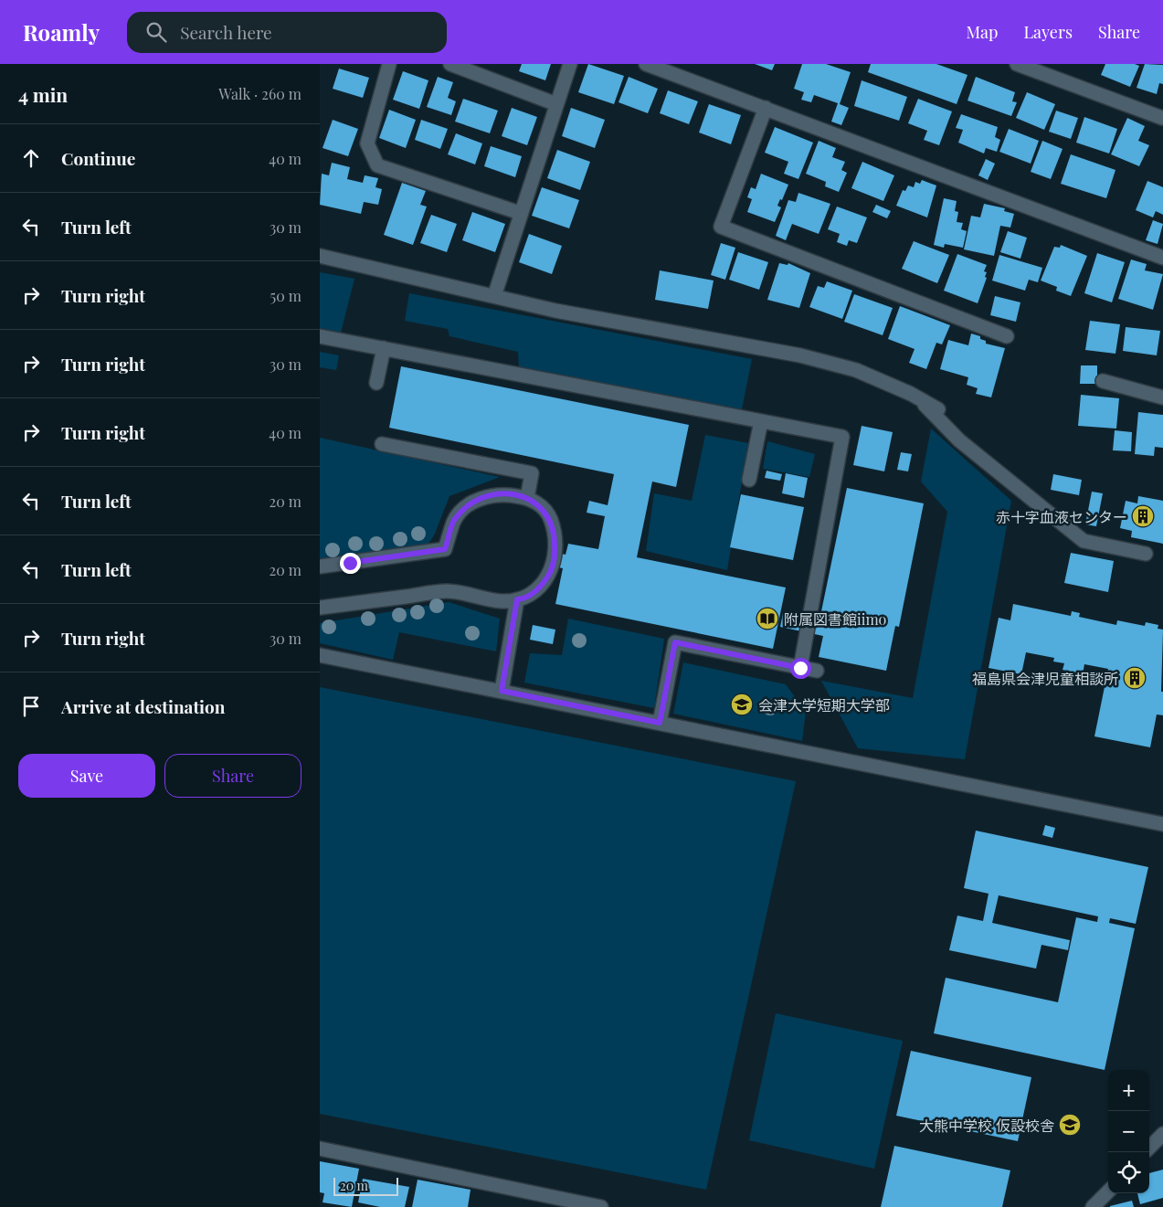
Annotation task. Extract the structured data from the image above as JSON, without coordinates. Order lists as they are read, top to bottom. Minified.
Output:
{"places":{"building":["赤十字血液センター","福島県会津児童相談所"],"library":["附属図書館iimo"],"school or university":["会津大学短期大学部","大熊中学校 仮設校舎"]},"scale_bar":"20 m","page":{"header":"Roamly","search":"Search here","nav":["Map","Layers","Share"],"heading":["4 min","Walk · 260 m"],"list":[["Continue","40 m"],["Turn left","30 m"],["Turn right","50 m"],["Turn right","30 m"],["Turn right","40 m"],["Turn left","20 m"],["Turn left","20 m"],["Turn right","30 m"],"Arrive at destination"],"buttons":["Save","Share"],"map_buttons":["+","−"],"scale":"20 m"}}
